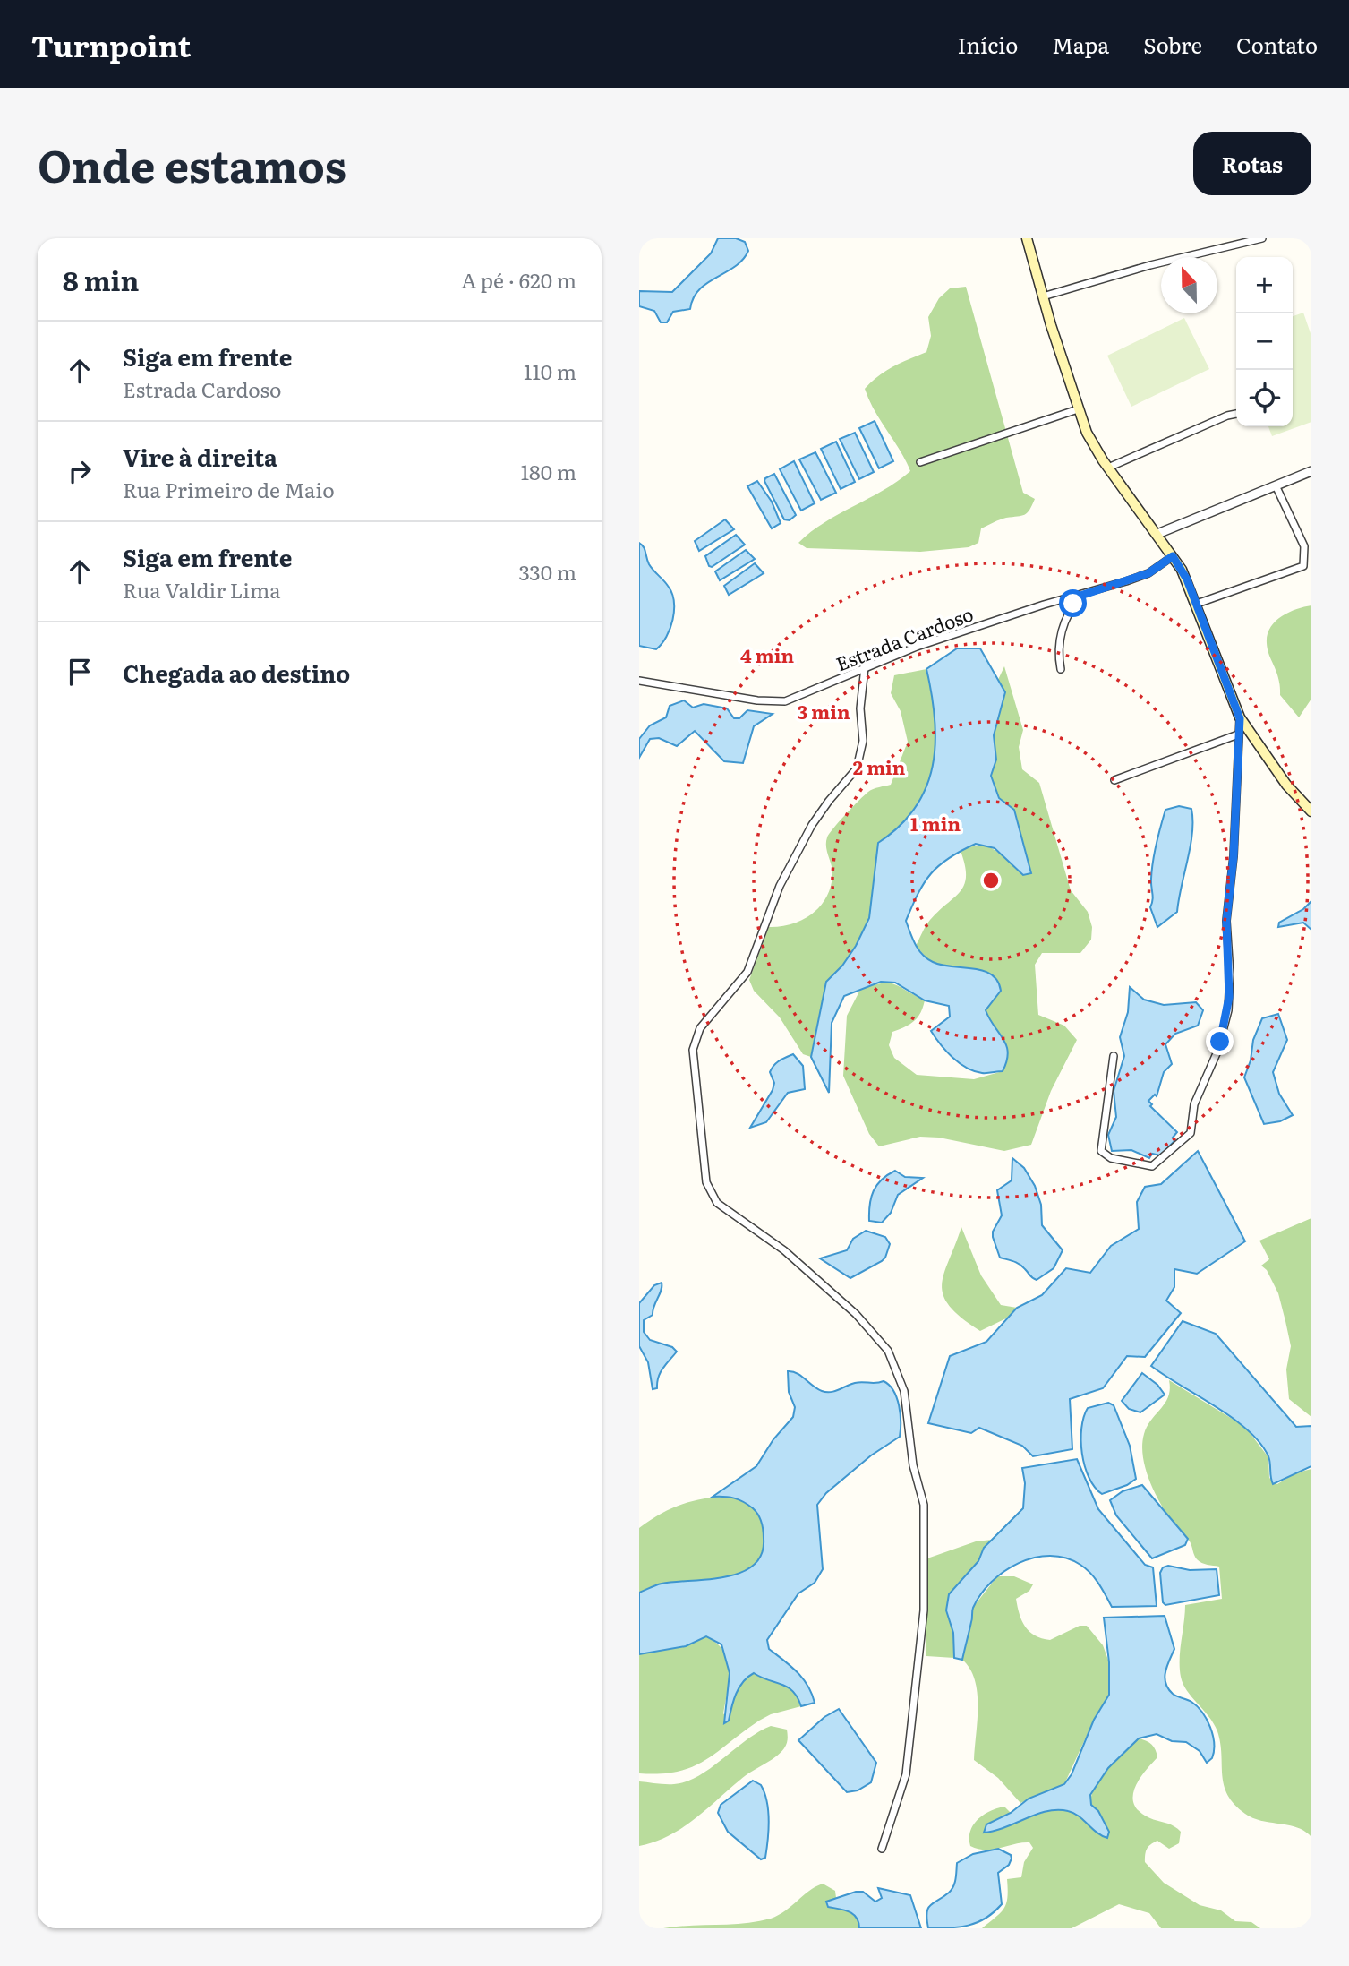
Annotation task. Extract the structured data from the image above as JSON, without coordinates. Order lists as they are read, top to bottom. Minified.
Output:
{"streets":{"street":["Estrada Cardoso"]},"north":"top","page":{"header":"Turnpoint","nav":["Início","Mapa","Sobre","Contato"],"title":"Onde estamos","buttons":"Rotas","heading":["8 min","A pé · 620 m"],"map_buttons":["+","−"],"list":[["Siga em frente","Estrada Cardoso","110 m"],["Vire à direita","Rua Primeiro de Maio","180 m"],["Siga em frente","Rua Valdir Lima","330 m"],"Chegada ao destino"]},"rings":["4 min","3 min","2 min","1 min"]}
